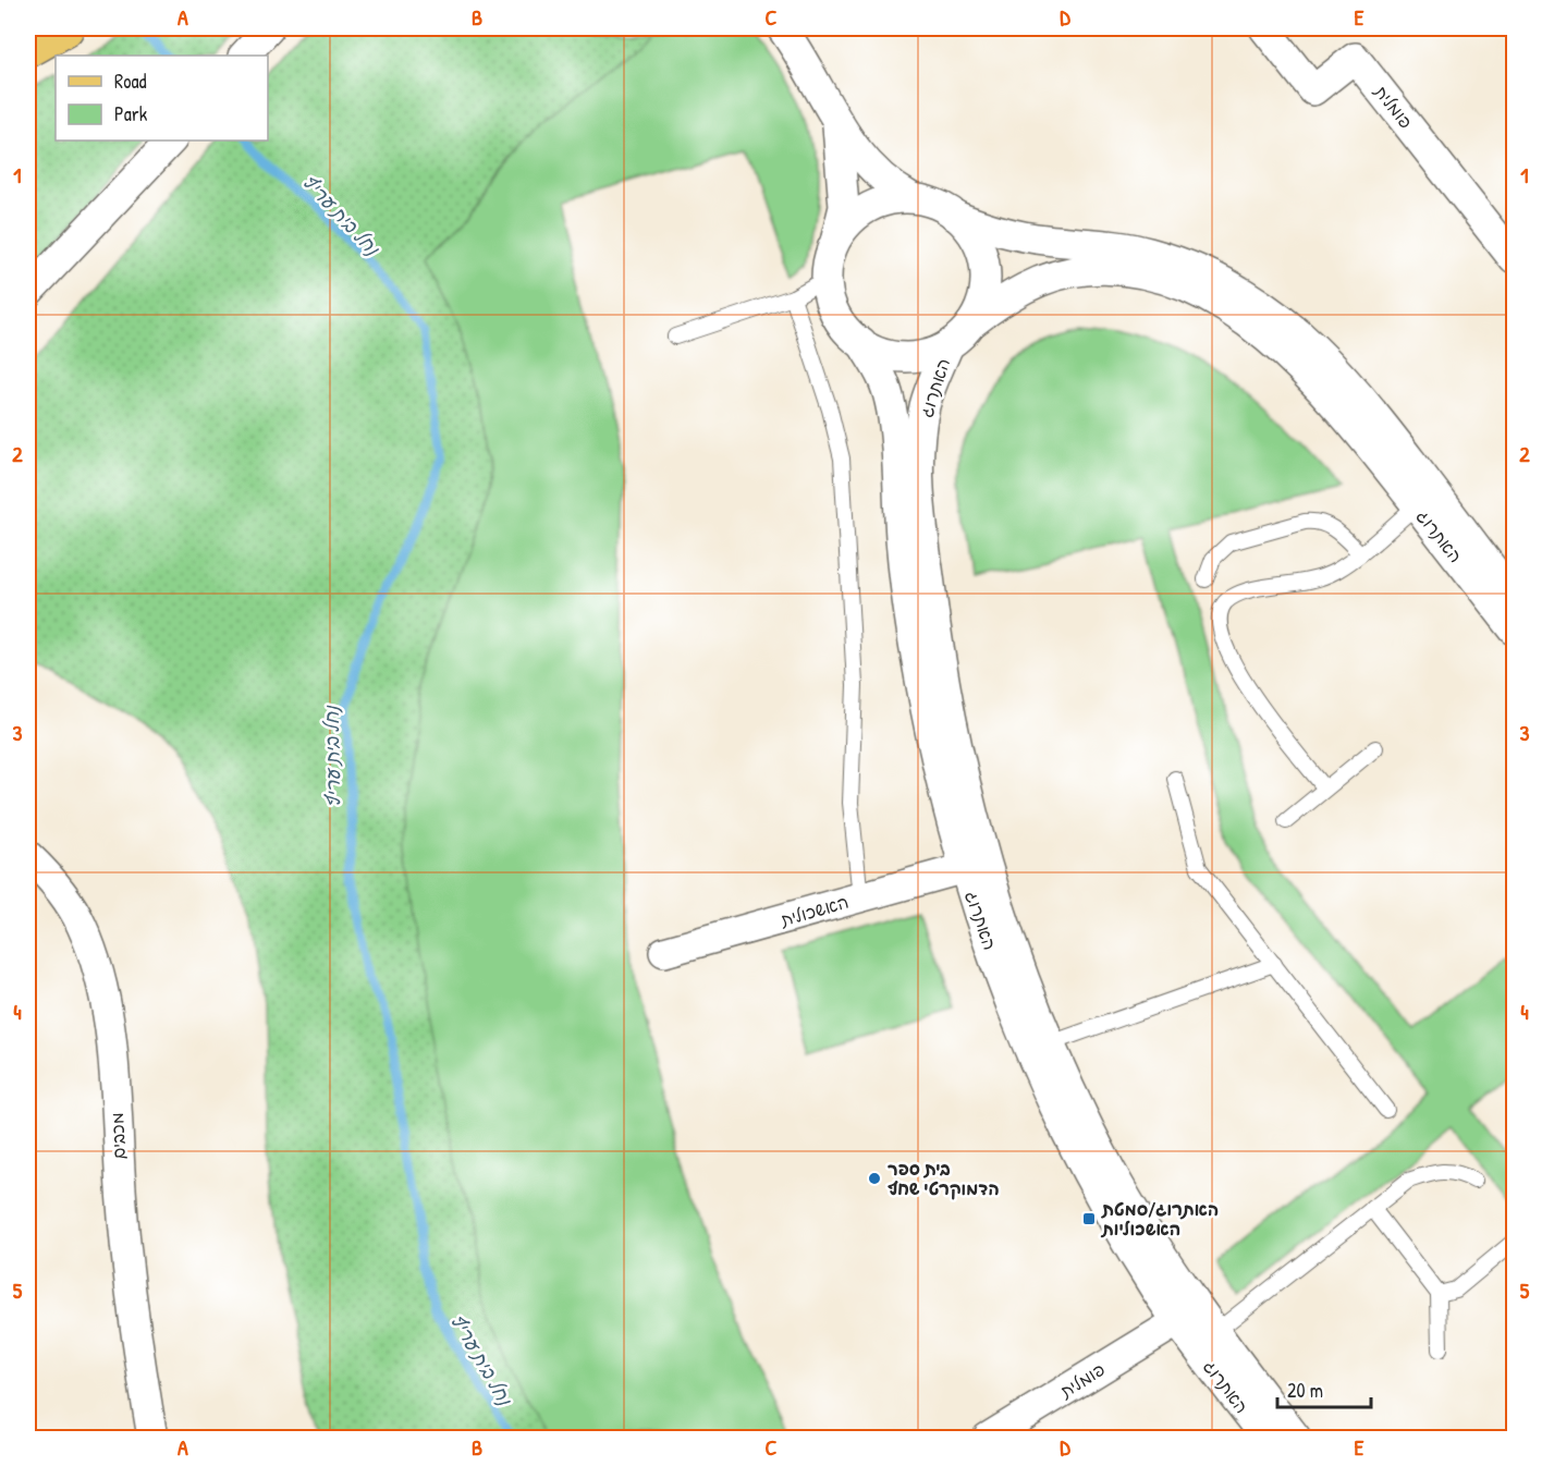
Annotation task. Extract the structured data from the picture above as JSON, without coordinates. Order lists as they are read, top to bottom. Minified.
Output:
{"streets":{"street":["פומלית","האתרוג","האשכולית","מכבים"]},"crossings":[["פומלית","האתרוג"],["האתרוג","האשכולית"]],"water":["נחל בית עריף"],"places":{"other":["בית ספר הדמוקרטי שחף"],"transit":["האתרוג/סמטת האשכוליות"]},"legend":["Road","Park"],"scale_bar":"20 m","grid":{"columns":["A","B","C","D","E"],"rows":["1","2","3","4","5"]}}
